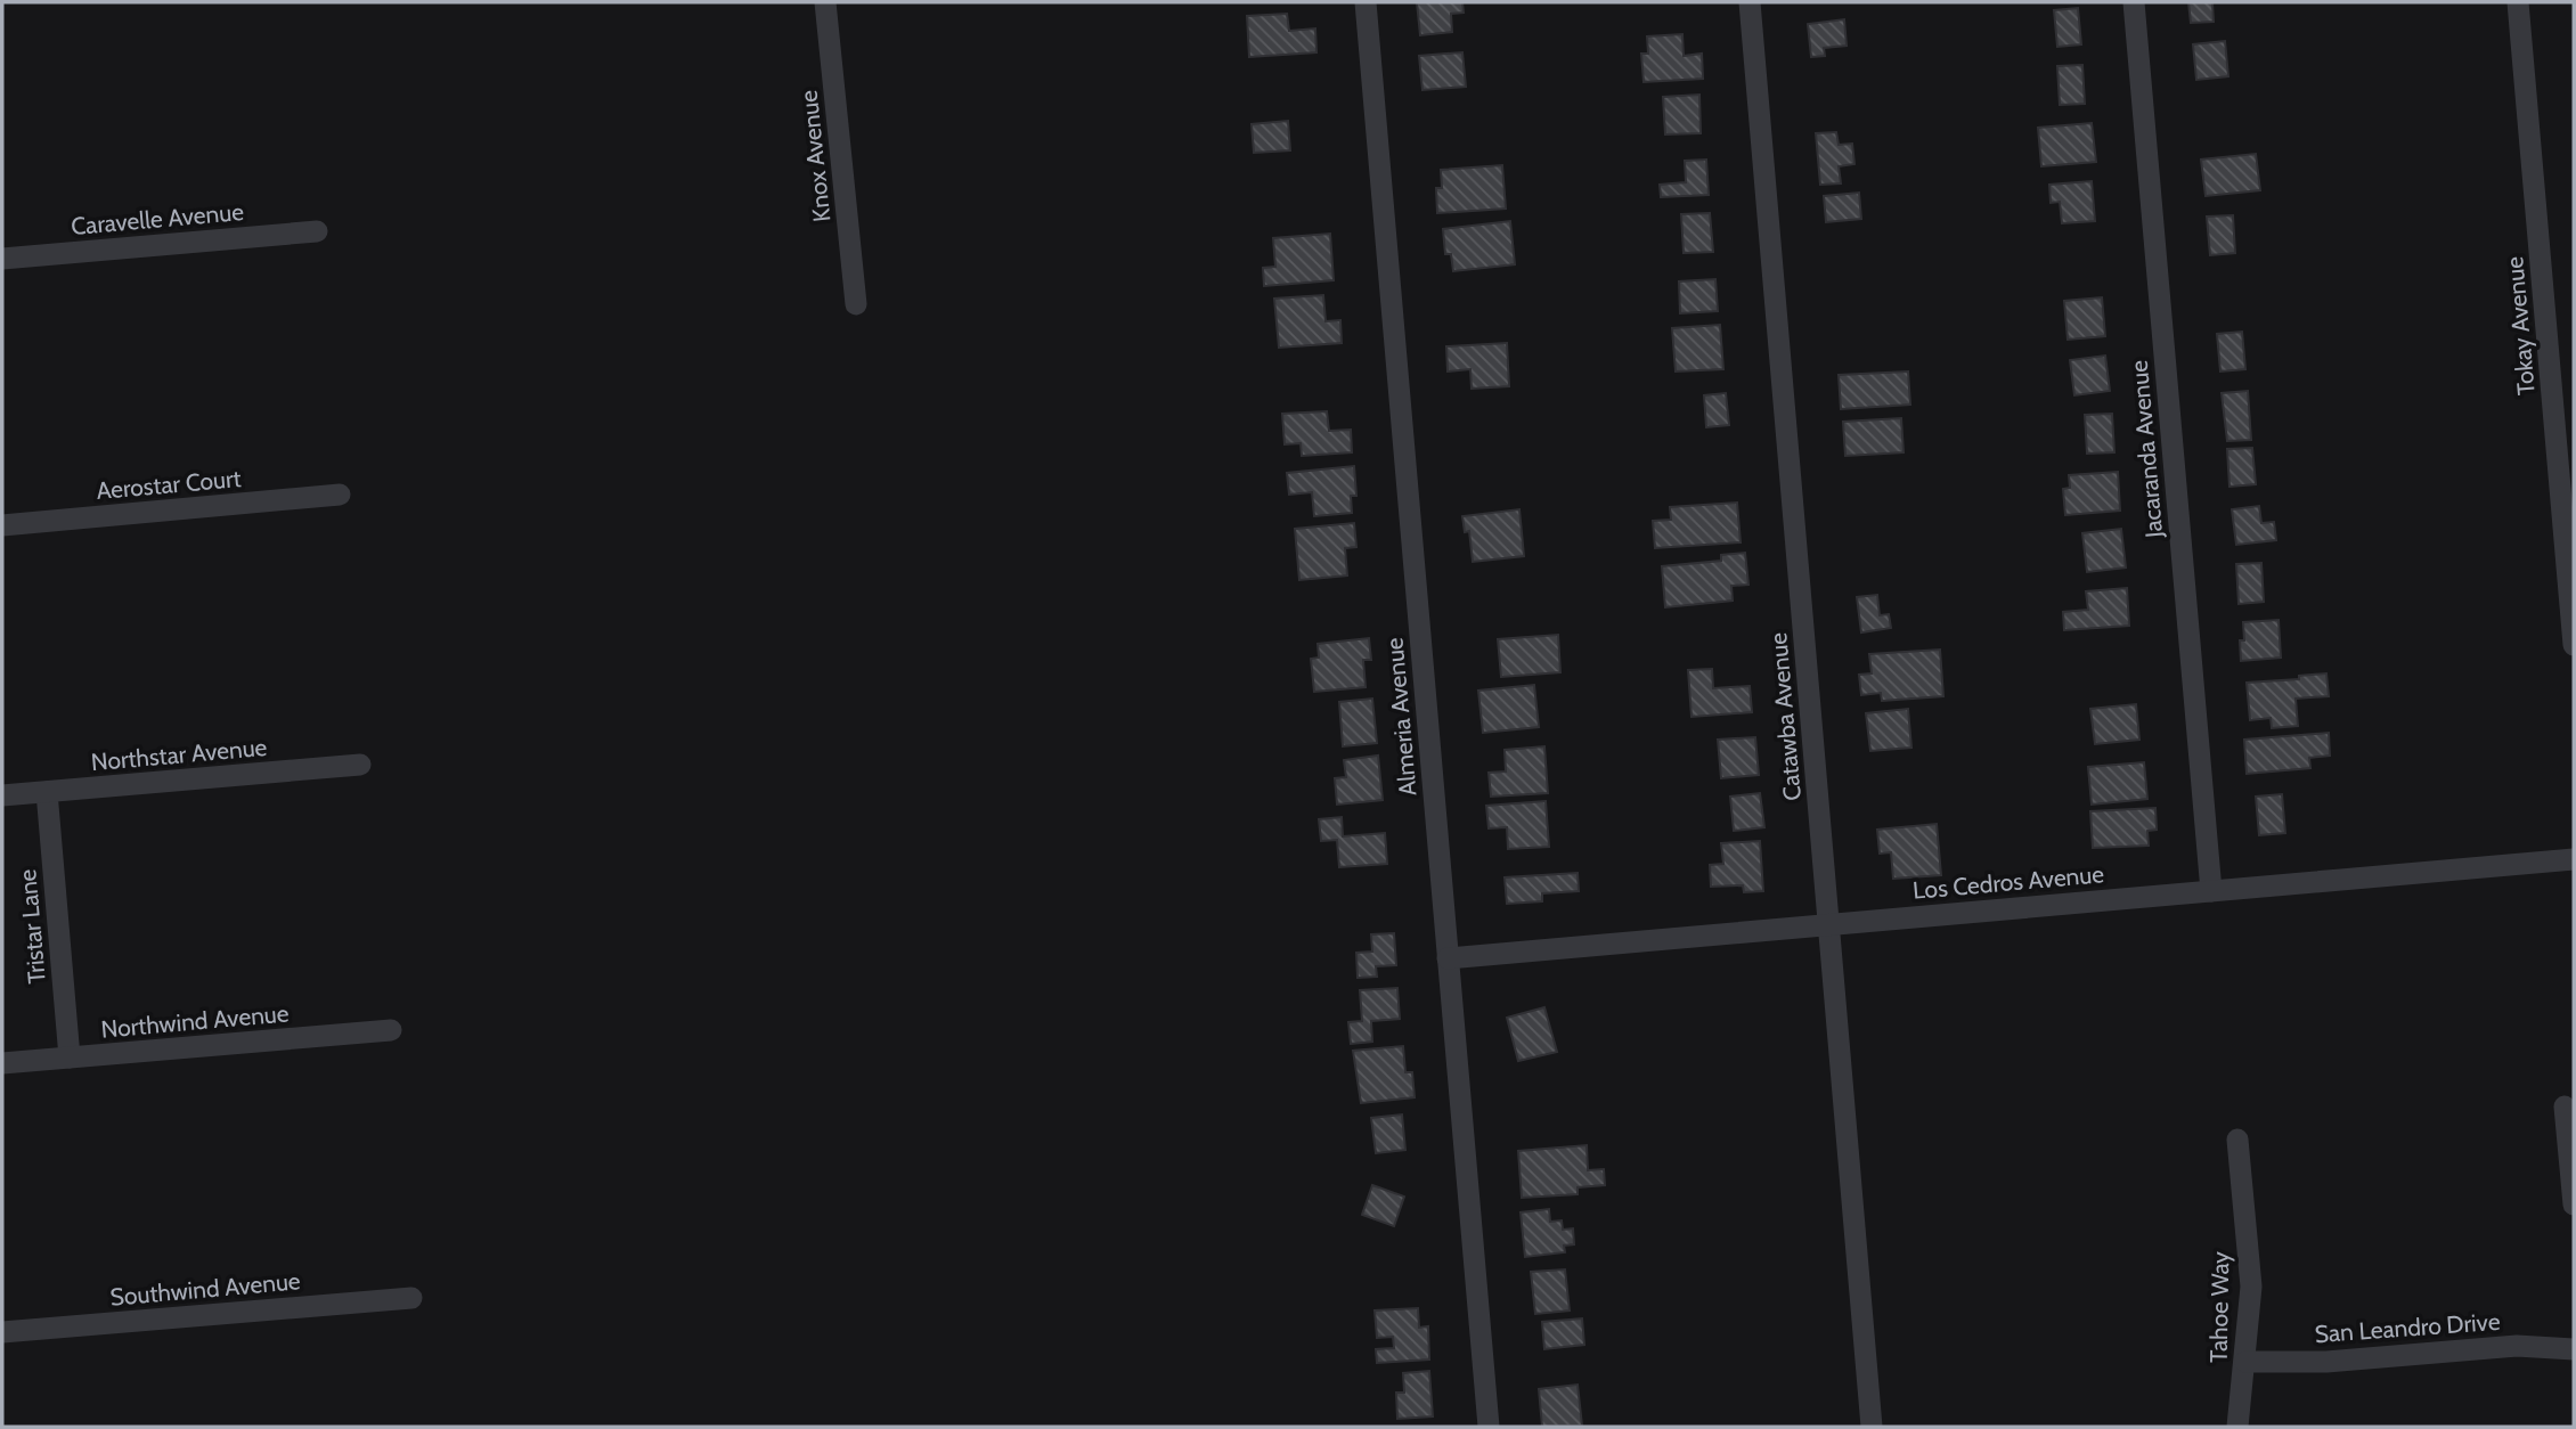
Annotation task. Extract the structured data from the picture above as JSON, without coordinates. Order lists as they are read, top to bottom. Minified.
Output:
{"streets":{"street":["Knox Avenue","Caravelle Avenue","Tokay Avenue","Jacaranda Avenue","Aerostar Court","Almeria Avenue","Catawba Avenue","Northstar Avenue","Los Cedros Avenue","Tristar Lane","Northwind Avenue","Southwind Avenue","Tahoe Way","San Leandro Drive"]},"crossings":[["Jacaranda Avenue","Los Cedros Avenue"],["Almeria Avenue","Los Cedros Avenue"],["Catawba Avenue","Los Cedros Avenue"],["Northstar Avenue","Tristar Lane"],["Tristar Lane","Northwind Avenue"],["Tahoe Way","San Leandro Drive"]]}
